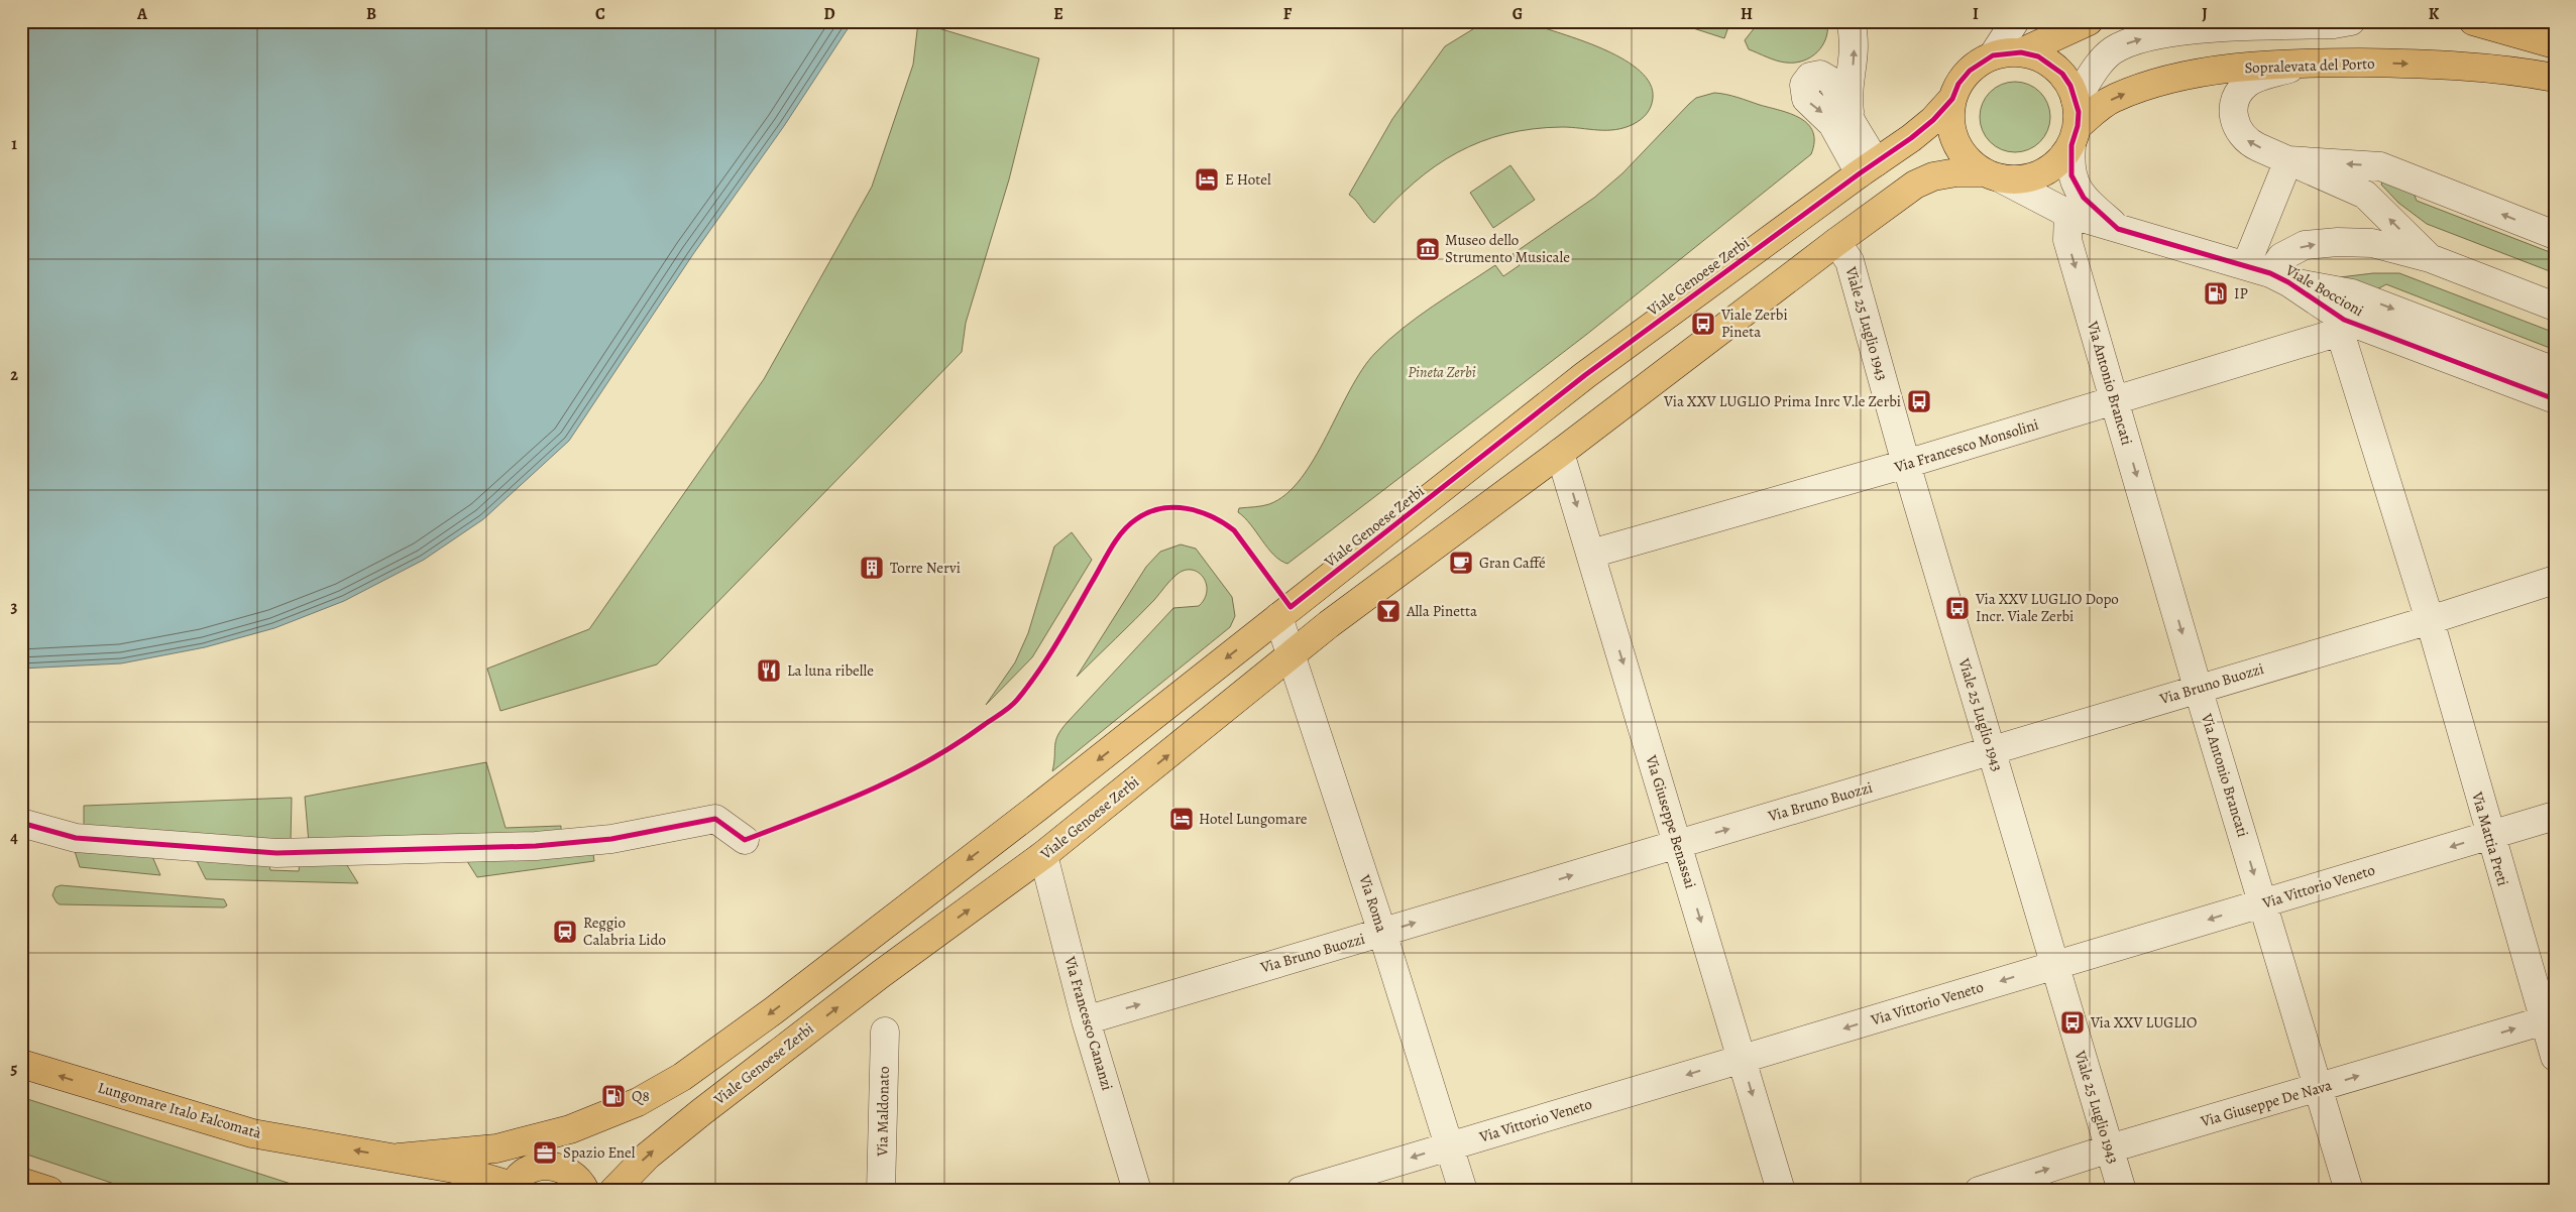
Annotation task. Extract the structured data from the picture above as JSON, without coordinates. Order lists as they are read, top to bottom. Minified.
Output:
{"streets":{"main road":["Sopralevata del Porto","Viale Genoese Zerbi","Lungomare Italo Falcomatà"],"street":["Viale Boccioni","Viale 25 Luglio 1943","Via Antonio Brancati","Via Francesco Monsolini","Via Bruno Buozzi","Via Giuseppe Benassai","Via Mattia Preti","Via Vittorio Veneto","Via Roma","Via Francesco Cananzi","Via Giuseppe De Nava","Via Maldonato"]},"crossings":[["Sopralevata del Porto","Viale Genoese Zerbi"],["Sopralevata del Porto","Viale Boccioni"],["Viale Genoese Zerbi","Viale Boccioni"],["Viale Genoese Zerbi","Viale 25 Luglio 1943"],["Viale Genoese Zerbi","Via Giuseppe Benassai"],["Viale Genoese Zerbi","Via Roma"],["Viale Genoese Zerbi","Via Francesco Cananzi"],["Viale Genoese Zerbi","Lungomare Italo Falcomatà"],["Viale Boccioni","Via Antonio Brancati"],["Viale Boccioni","Via Francesco Monsolini"],["Viale Boccioni","Via Mattia Preti"],["Viale 25 Luglio 1943","Via Francesco Monsolini"],["Viale 25 Luglio 1943","Via Bruno Buozzi"],["Viale 25 Luglio 1943","Via Vittorio Veneto"],["Viale 25 Luglio 1943","Via Giuseppe De Nava"],["Via Antonio Brancati","Via Francesco Monsolini"],["Via Antonio Brancati","Via Bruno Buozzi"],["Via Antonio Brancati","Via Vittorio Veneto"],["Via Antonio Brancati","Via Giuseppe De Nava"],["Via Francesco Monsolini","Via Giuseppe Benassai"],["Via Francesco Monsolini","Via Mattia Preti"],["Via Bruno Buozzi","Via Giuseppe Benassai"],["Via Bruno Buozzi","Via Mattia Preti"],["Via Bruno Buozzi","Via Roma"],["Via Bruno Buozzi","Via Francesco Cananzi"],["Via Giuseppe Benassai","Via Vittorio Veneto"],["Via Mattia Preti","Via Vittorio Veneto"],["Via Mattia Preti","Via Giuseppe De Nava"],["Via Vittorio Veneto","Via Roma"]],"one_way":["Via Antonio Brancati","Via Bruno Buozzi","Via Giuseppe Benassai","Via Vittorio Veneto","Via Giuseppe De Nava","Lungomare Italo Falcomatà"],"parks":["Pineta Zerbi"],"places":{"hotel":["E Hotel","Hotel Lungomare"],"museum":["Museo dello Strumento Musicale"],"fuel station":["IP","Q8"],"bus stop":["Viale Zerbi Pineta","Via XXV LUGLIO Prima Inrc V.le Zerbi","Via XXV LUGLIO Dopo Incr. Viale Zerbi","Via XXV LUGLIO"],"cafe":["Gran Caffé"],"building":["Torre Nervi"],"bar":["Alla Pinetta"],"restaurant":["La luna ribelle"],"station":["Reggio Calabria Lido"],"office":["Spazio Enel"]},"grid":{"columns":["A","B","C","D","E","F","G","H","I","J","K"],"rows":["1","2","3","4","5"]}}
